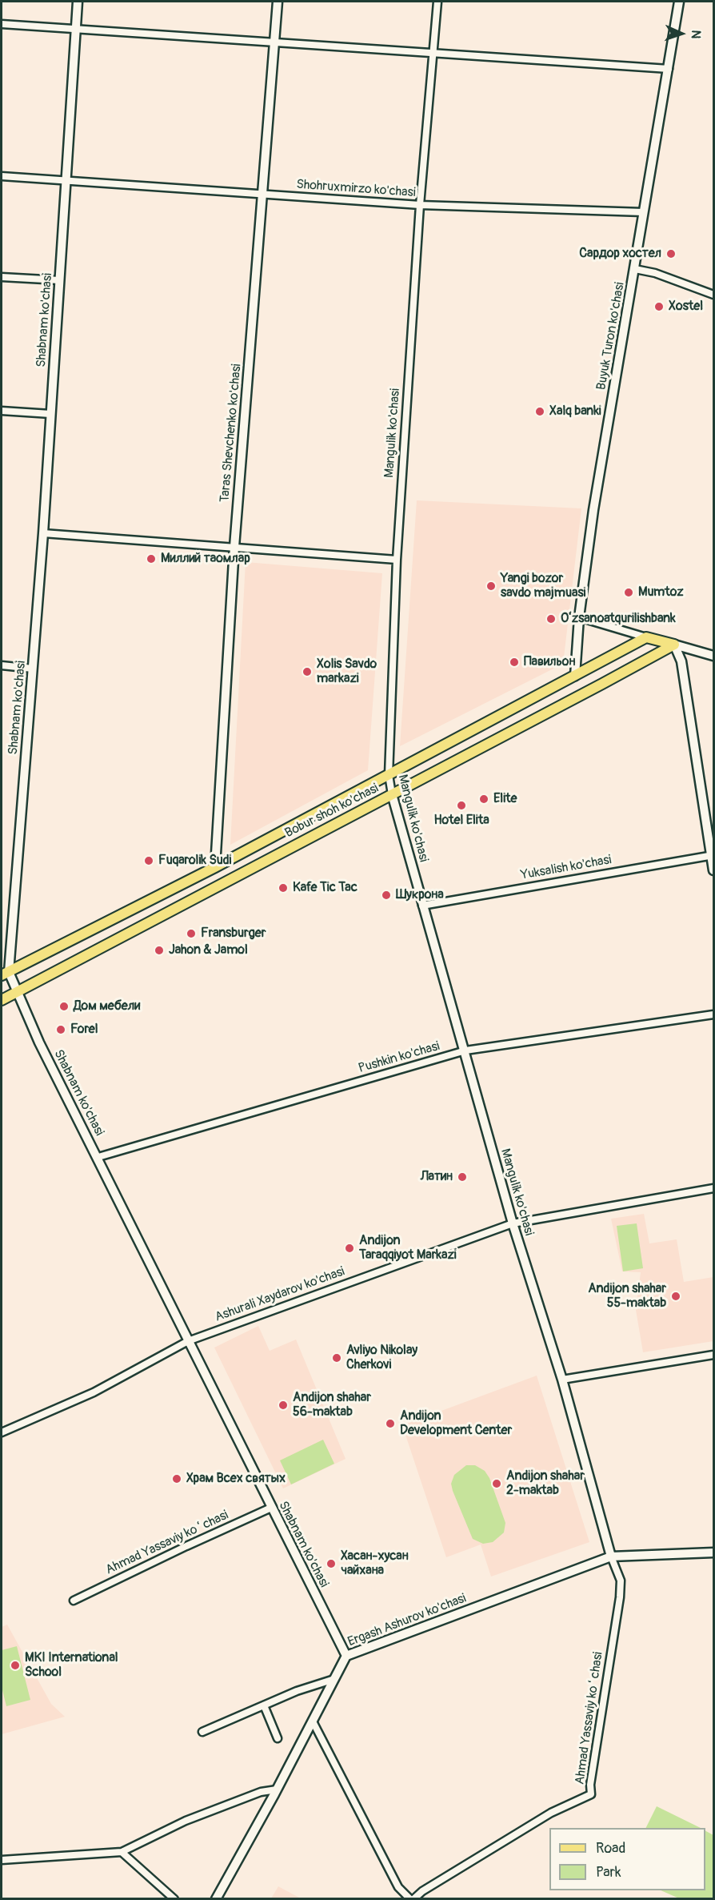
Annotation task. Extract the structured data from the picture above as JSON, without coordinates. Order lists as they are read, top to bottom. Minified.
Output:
{"streets":{"main road":["Bobur shoh ko'chasi"],"street":["Shohruxmirzo ko'chasi","Shabnam ko'chasi","Buyuk Turon ko'chasi","Taras Shevchenko ko'chasi","Mangulik ko'chasi","Yuksalish ko'chasi","Pushkin ko'chasi","Ashurali Xaydarov ko'chasi","Ahmad Yassaviy koʻchasi","Ergash Ashurov ko'chasi"]},"crossings":[["Shohruxmirzo ko'chasi","Shabnam ko'chasi"],["Shohruxmirzo ko'chasi","Buyuk Turon ko'chasi"],["Shohruxmirzo ko'chasi","Taras Shevchenko ko'chasi"],["Shohruxmirzo ko'chasi","Mangulik ko'chasi"],["Shabnam ko'chasi","Bobur shoh ko'chasi"],["Shabnam ko'chasi","Pushkin ko'chasi"],["Shabnam ko'chasi","Ashurali Xaydarov ko'chasi"],["Shabnam ko'chasi","Ahmad Yassaviy koʻchasi"],["Shabnam ko'chasi","Ergash Ashurov ko'chasi"],["Buyuk Turon ko'chasi","Bobur shoh ko'chasi"],["Taras Shevchenko ko'chasi","Bobur shoh ko'chasi"],["Mangulik ko'chasi","Bobur shoh ko'chasi"],["Mangulik ko'chasi","Yuksalish ko'chasi"],["Mangulik ko'chasi","Pushkin ko'chasi"],["Mangulik ko'chasi","Ashurali Xaydarov ko'chasi"],["Mangulik ko'chasi","Ahmad Yassaviy koʻchasi"],["Mangulik ko'chasi","Ergash Ashurov ko'chasi"],["Ahmad Yassaviy koʻchasi","Ergash Ashurov ko'chasi"]],"places":["Сардор хостел","Xostel","Xalq banki","Миллий таомлар","Yangi bozor savdo majmuasi","Mumtoz","Oʻzsanoatqurilishbank","Павильон","Xolis Savdo markazi","Elite","Hotel Elita","Fuqarolik Sudi","Kafe Tic Tac","Шукрона","Fransburger","Jahon & Jamol","Дом мебели","Forel","Латин","Andijon Taraqqiyot Markazi","Andijon shahar 55-maktab","Avliyo Nikolay Cherkovi","Andijon shahar 56-maktab","Andijon Development Center","Храм Всех святых","Andijon shahar 2-maktab","Хасан-хусан чайхана","MKI International School"],"legend":["Road","Park"],"north":"right"}
